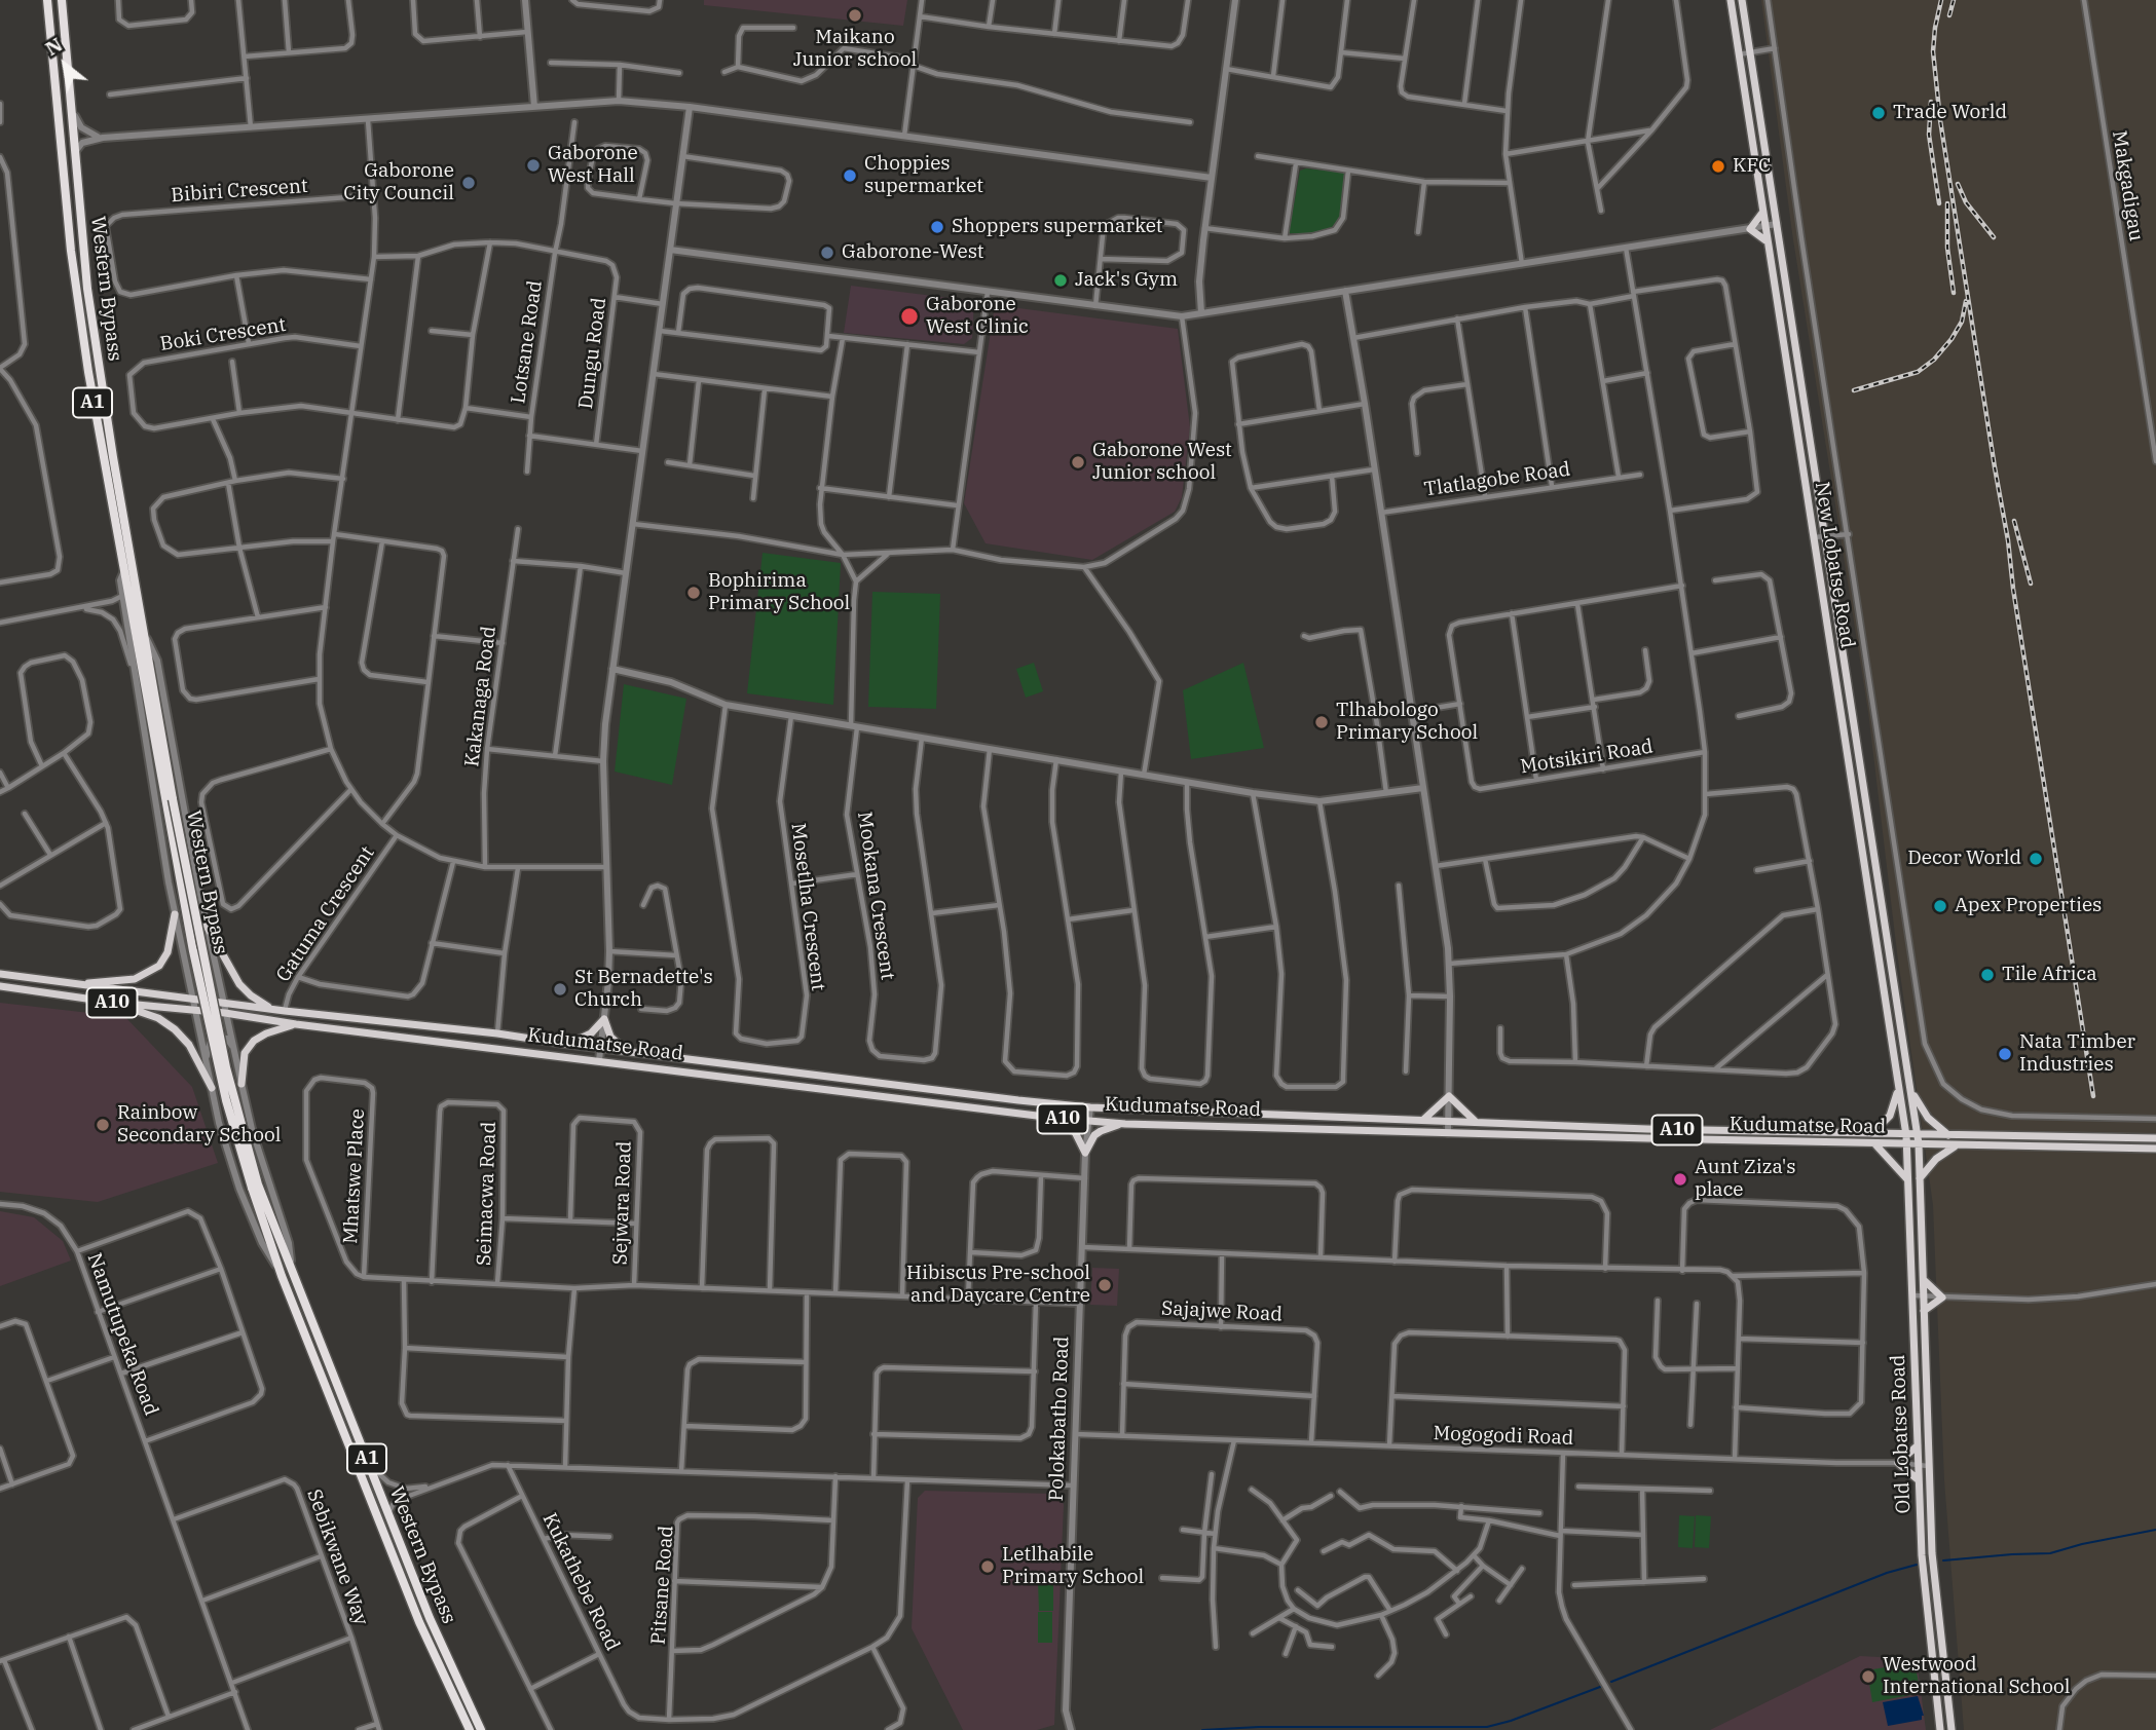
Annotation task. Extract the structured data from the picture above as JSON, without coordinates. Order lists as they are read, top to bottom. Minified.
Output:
{"streets":{"highway":["Western Bypass","A1"],"main road":["New Lobatse Road","A10","Kudumatse Road","Old Lobatse Road"],"street":["Makgadigau","Bibiri Crescent","Boki Crescent","Lotsane Road","Dungu Road","Tlatlagobe Road","Kakanaga Road","Motsikiri Road","Mookana Crescent","Mosetlha Crescent","Gatuma Crescent","Mhatswe Place","Seimacwa Road","Sejwara Road","Sajajwe Road","Namutupeka Road","Polokabatho Road","Mogogodi Road","Sebikwane Way","Kukathebe Road","Pitsane Road"]},"crossings":[["Lotsane Road","Dungu Road"],["New Lobatse Road","Kudumatse Road"],["New Lobatse Road","Old Lobatse Road"],["Gatuma Crescent","Kudumatse Road"],["Kudumatse Road","Polokabatho Road"],["Kudumatse Road","Old Lobatse Road"],["Sajajwe Road","Mogogodi Road"],["Namutupeka Road","Sebikwane Way"],["Polokabatho Road","Mogogodi Road"],["Old Lobatse Road","Mogogodi Road"],["Kukathebe Road","Pitsane Road"]],"places":["Maikano Junior school","Trade World","Gaborone West Hall","KFC","Choppies supermarket","Gaborone City Council","Shoppers supermarket","Gaborone-West","Jack's Gym","Gaborone West Clinic","Gaborone West Junior school","Bophirima Primary School","Tlhabologo Primary School","Decor World","Apex Properties","Tile Africa","St Bernadette's Church","Nata Timber Industries","Rainbow Secondary School","Aunt Ziza's place","Hibiscus Pre-school and Daycare Centre","Letlhabile Primary School","Westwood International School"],"north":"top left"}
